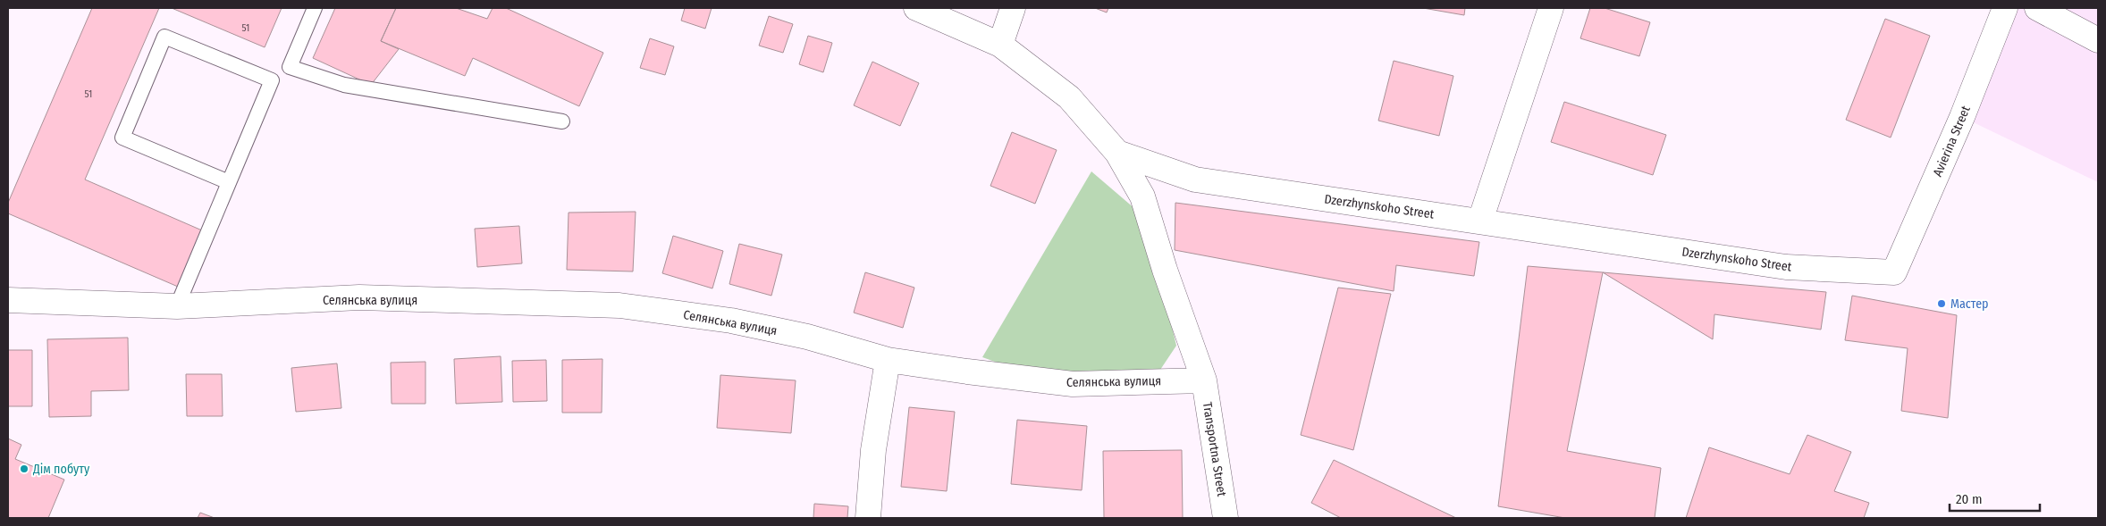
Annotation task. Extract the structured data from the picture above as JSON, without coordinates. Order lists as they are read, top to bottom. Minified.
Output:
{"streets":{"street":["Avierina Street","Dzerzhynskoho Street","Селянська вулиця","Transportna Street"]},"crossings":[["Avierina Street","Dzerzhynskoho Street"],["Селянська вулиця","Transportna Street"]],"places":["Мастер","Дім побуту"],"house_numbers":["51","51"],"scale_bar":"20 m"}
